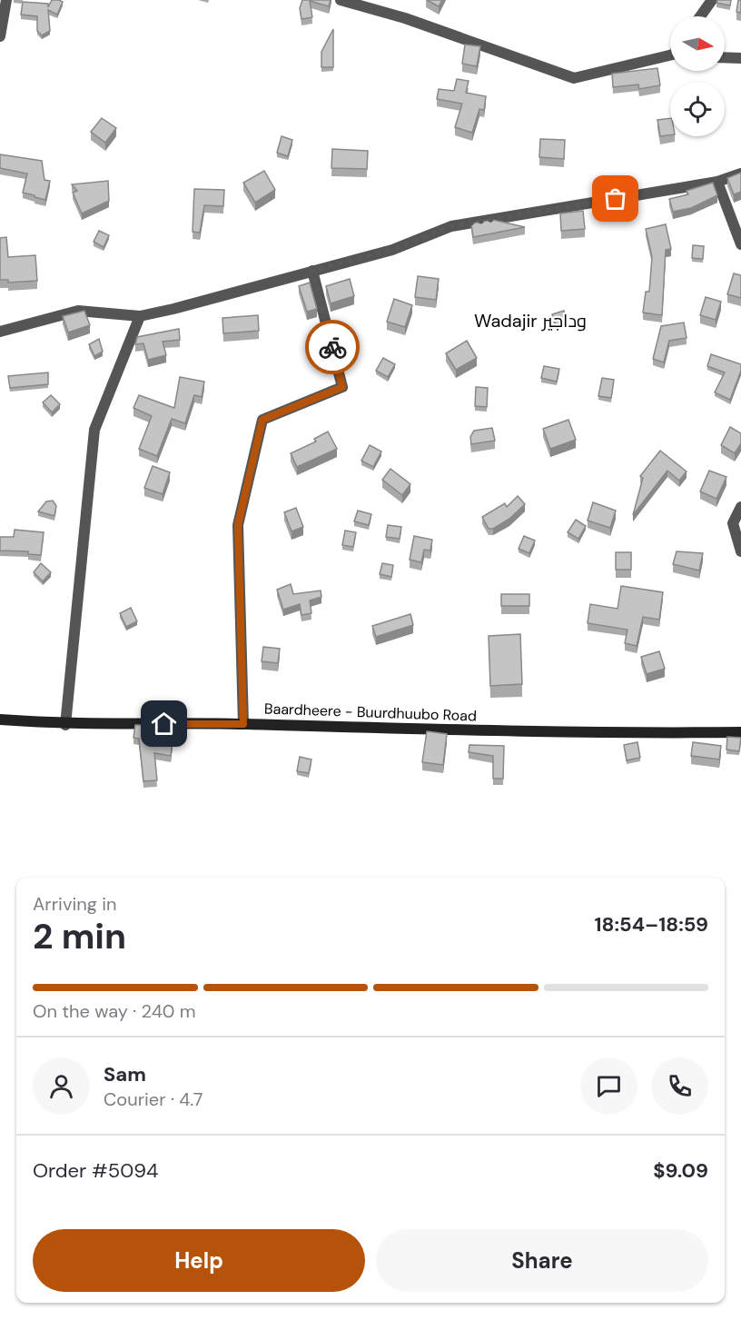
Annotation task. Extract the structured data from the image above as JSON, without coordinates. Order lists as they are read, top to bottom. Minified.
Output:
{"streets":{"main road":["Baardheere - Buurdhuubo Road"]},"districts":["Wadajir وداجير"],"north":"right","page":{"heading":["2 min","Arriving in","18:54–18:59"],"panel":["Sam","Courier · 4.7","Order #5094","$9.09"],"bar":"On the way · 240 m","buttons":["Help","Share"]}}
